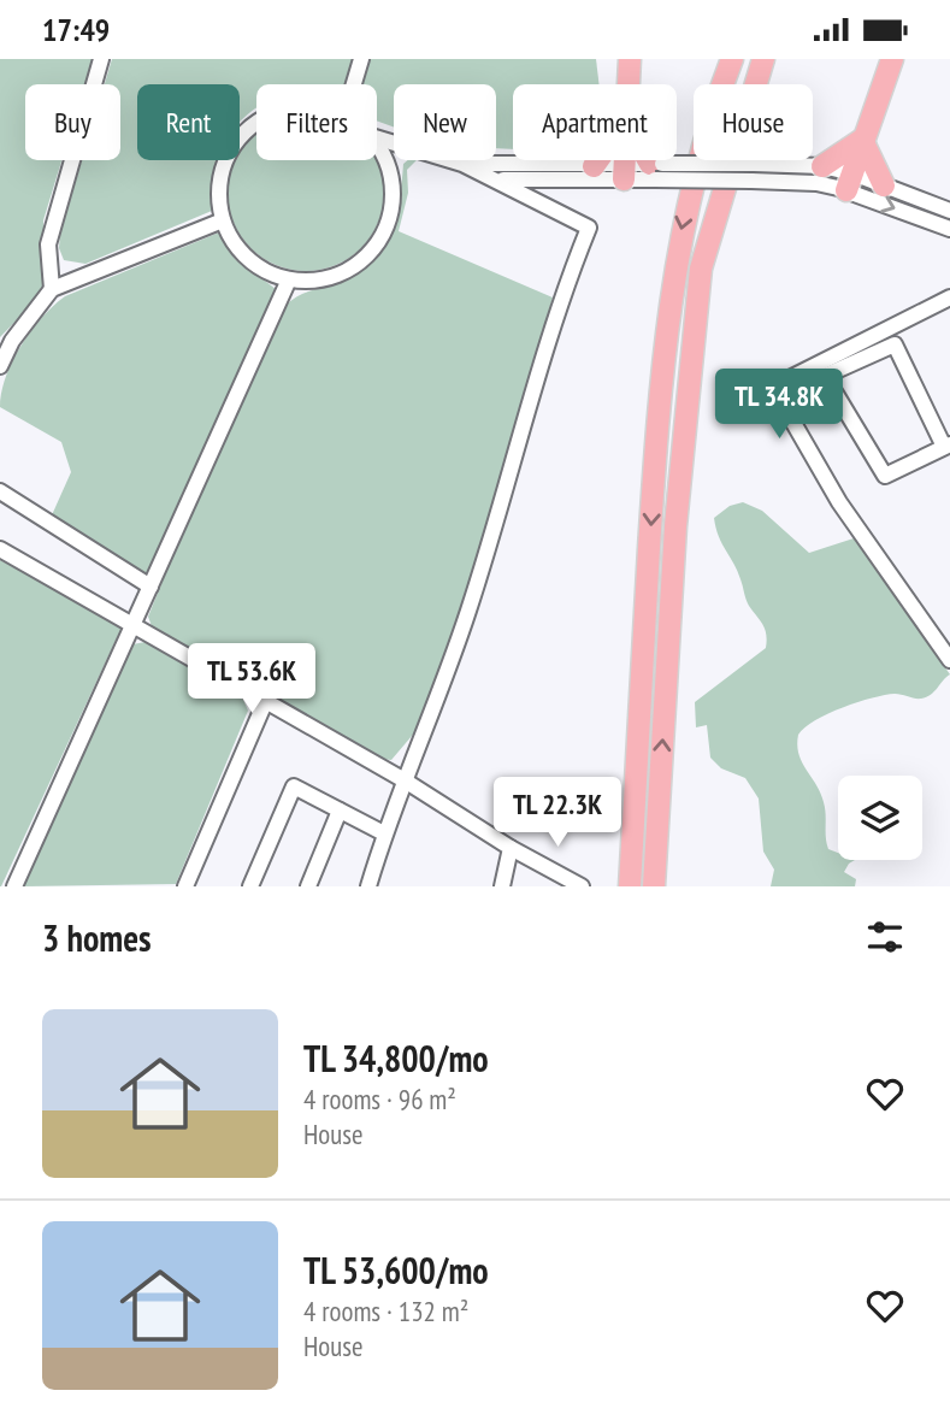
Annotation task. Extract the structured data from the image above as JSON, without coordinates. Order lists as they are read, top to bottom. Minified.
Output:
{"page":{"status":"17:49","chip":["Buy","Rent","Filters","New","Apartment","House"],"price":["TL 34.8K","TL 53.6K","TL 22.3K"],"heading":"3 homes","list":[{"name":"TL 34,800/mo","note":"4 rooms · 96 m² · House"},{"name":"TL 53,600/mo","note":"4 rooms · 132 m² · House"}]}}
